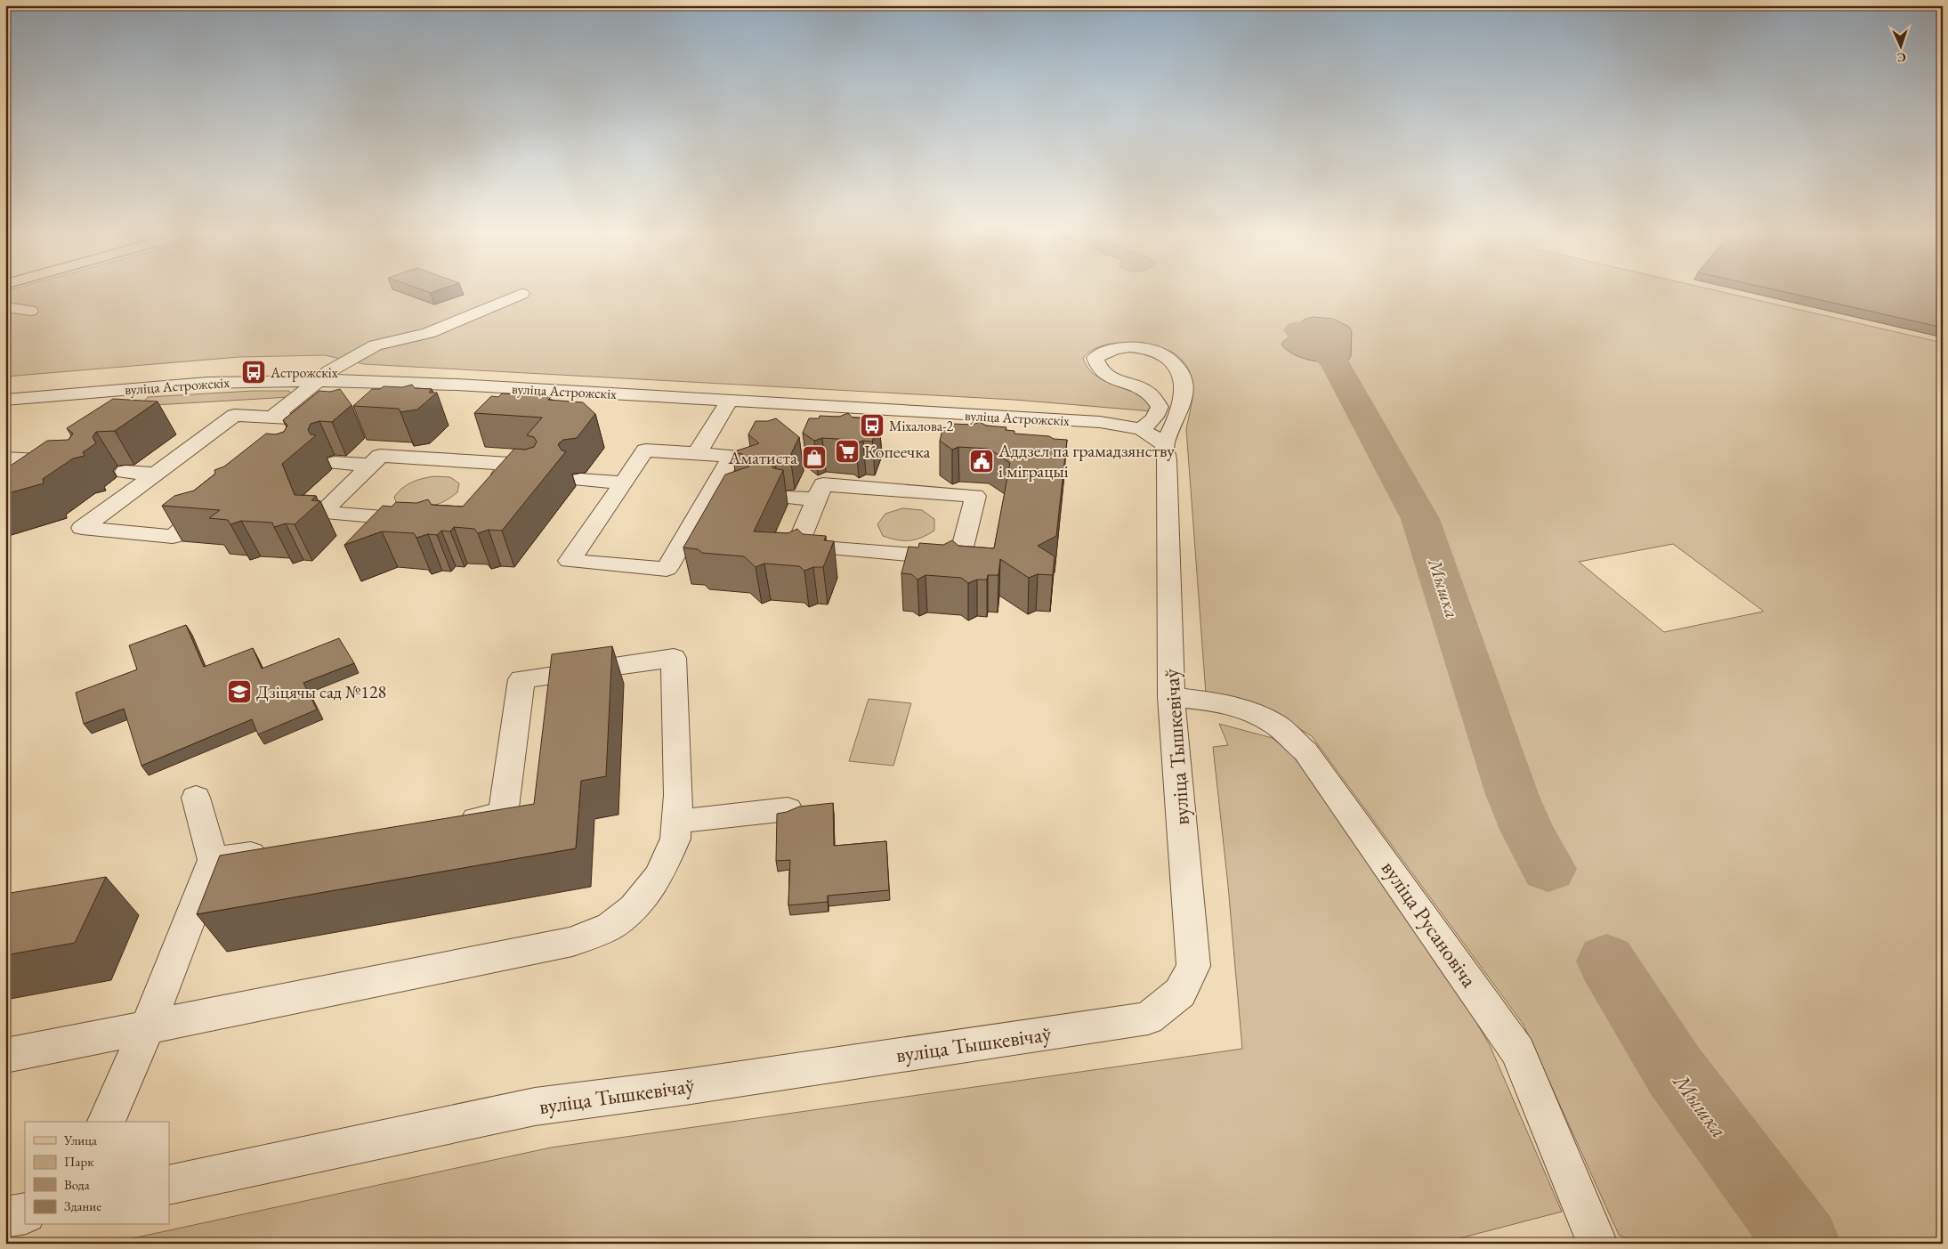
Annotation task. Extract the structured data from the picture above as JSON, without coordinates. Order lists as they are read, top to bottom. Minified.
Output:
{"streets":{"street":["вуліца Астрожскіх","вуліца Тышкевічаў","вуліца Русановіча"]},"crossings":[["вуліца Тышкевічаў","вуліца Русановіча"]],"water":["Мышка"],"places":{"bus stop":["Астрожскіх","Міхалова-2"],"supermarket":["Копеечка"],"shop":["Аматиста"],"public building":["Аддзел па грамадзянству і міграцыі"],"school or university":["Дзіцячы сад №128"]},"legend":["Улица","Парк","Вода","Здание"],"north":"bottom"}
